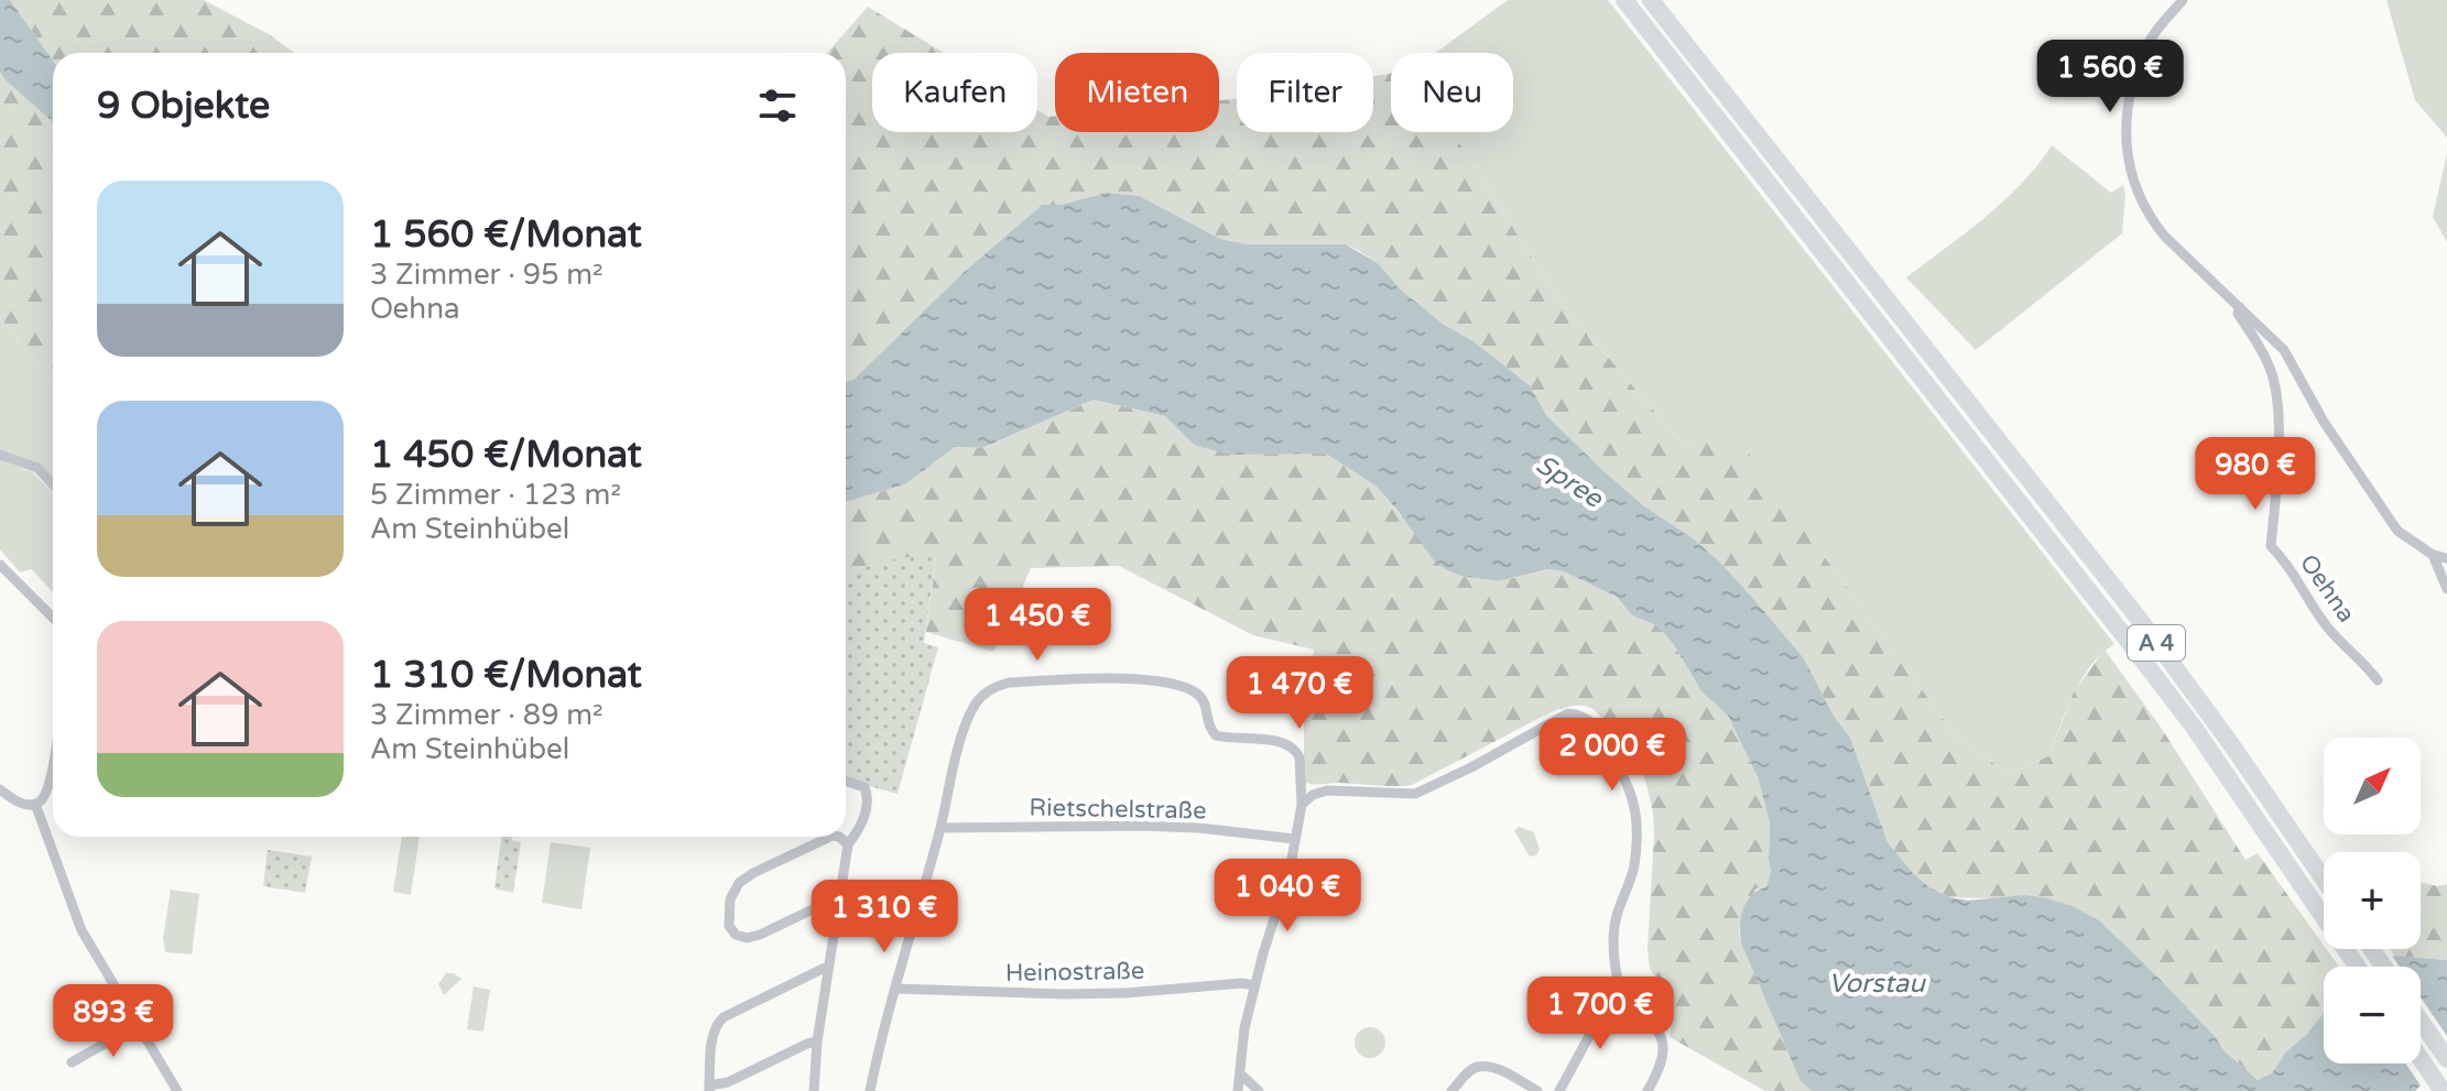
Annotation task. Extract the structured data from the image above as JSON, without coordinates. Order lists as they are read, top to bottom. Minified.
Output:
{"streets":{"highway":["A 4"],"street":["Oehna","Rietschelstraße","Heinostraße"]},"water":["Spree","Vorstau"],"north":"top right","page":{"price":["1 560 €","980 €","1 450 €","1 470 €","2 000 €","1 040 €","1 310 €","1 700 €","893 €"],"chip":["Kaufen","Mieten","Filter","Neu"],"heading":"9 Objekte","list":[{"name":"1 560 €/Monat","note":"3 Zimmer · 95 m² · Oehna"},{"name":"1 450 €/Monat","note":"5 Zimmer · 123 m² · Am Steinhübel"},{"name":"1 310 €/Monat","note":"3 Zimmer · 89 m² · Am Steinhübel"}],"map_buttons":["+","−"]}}
